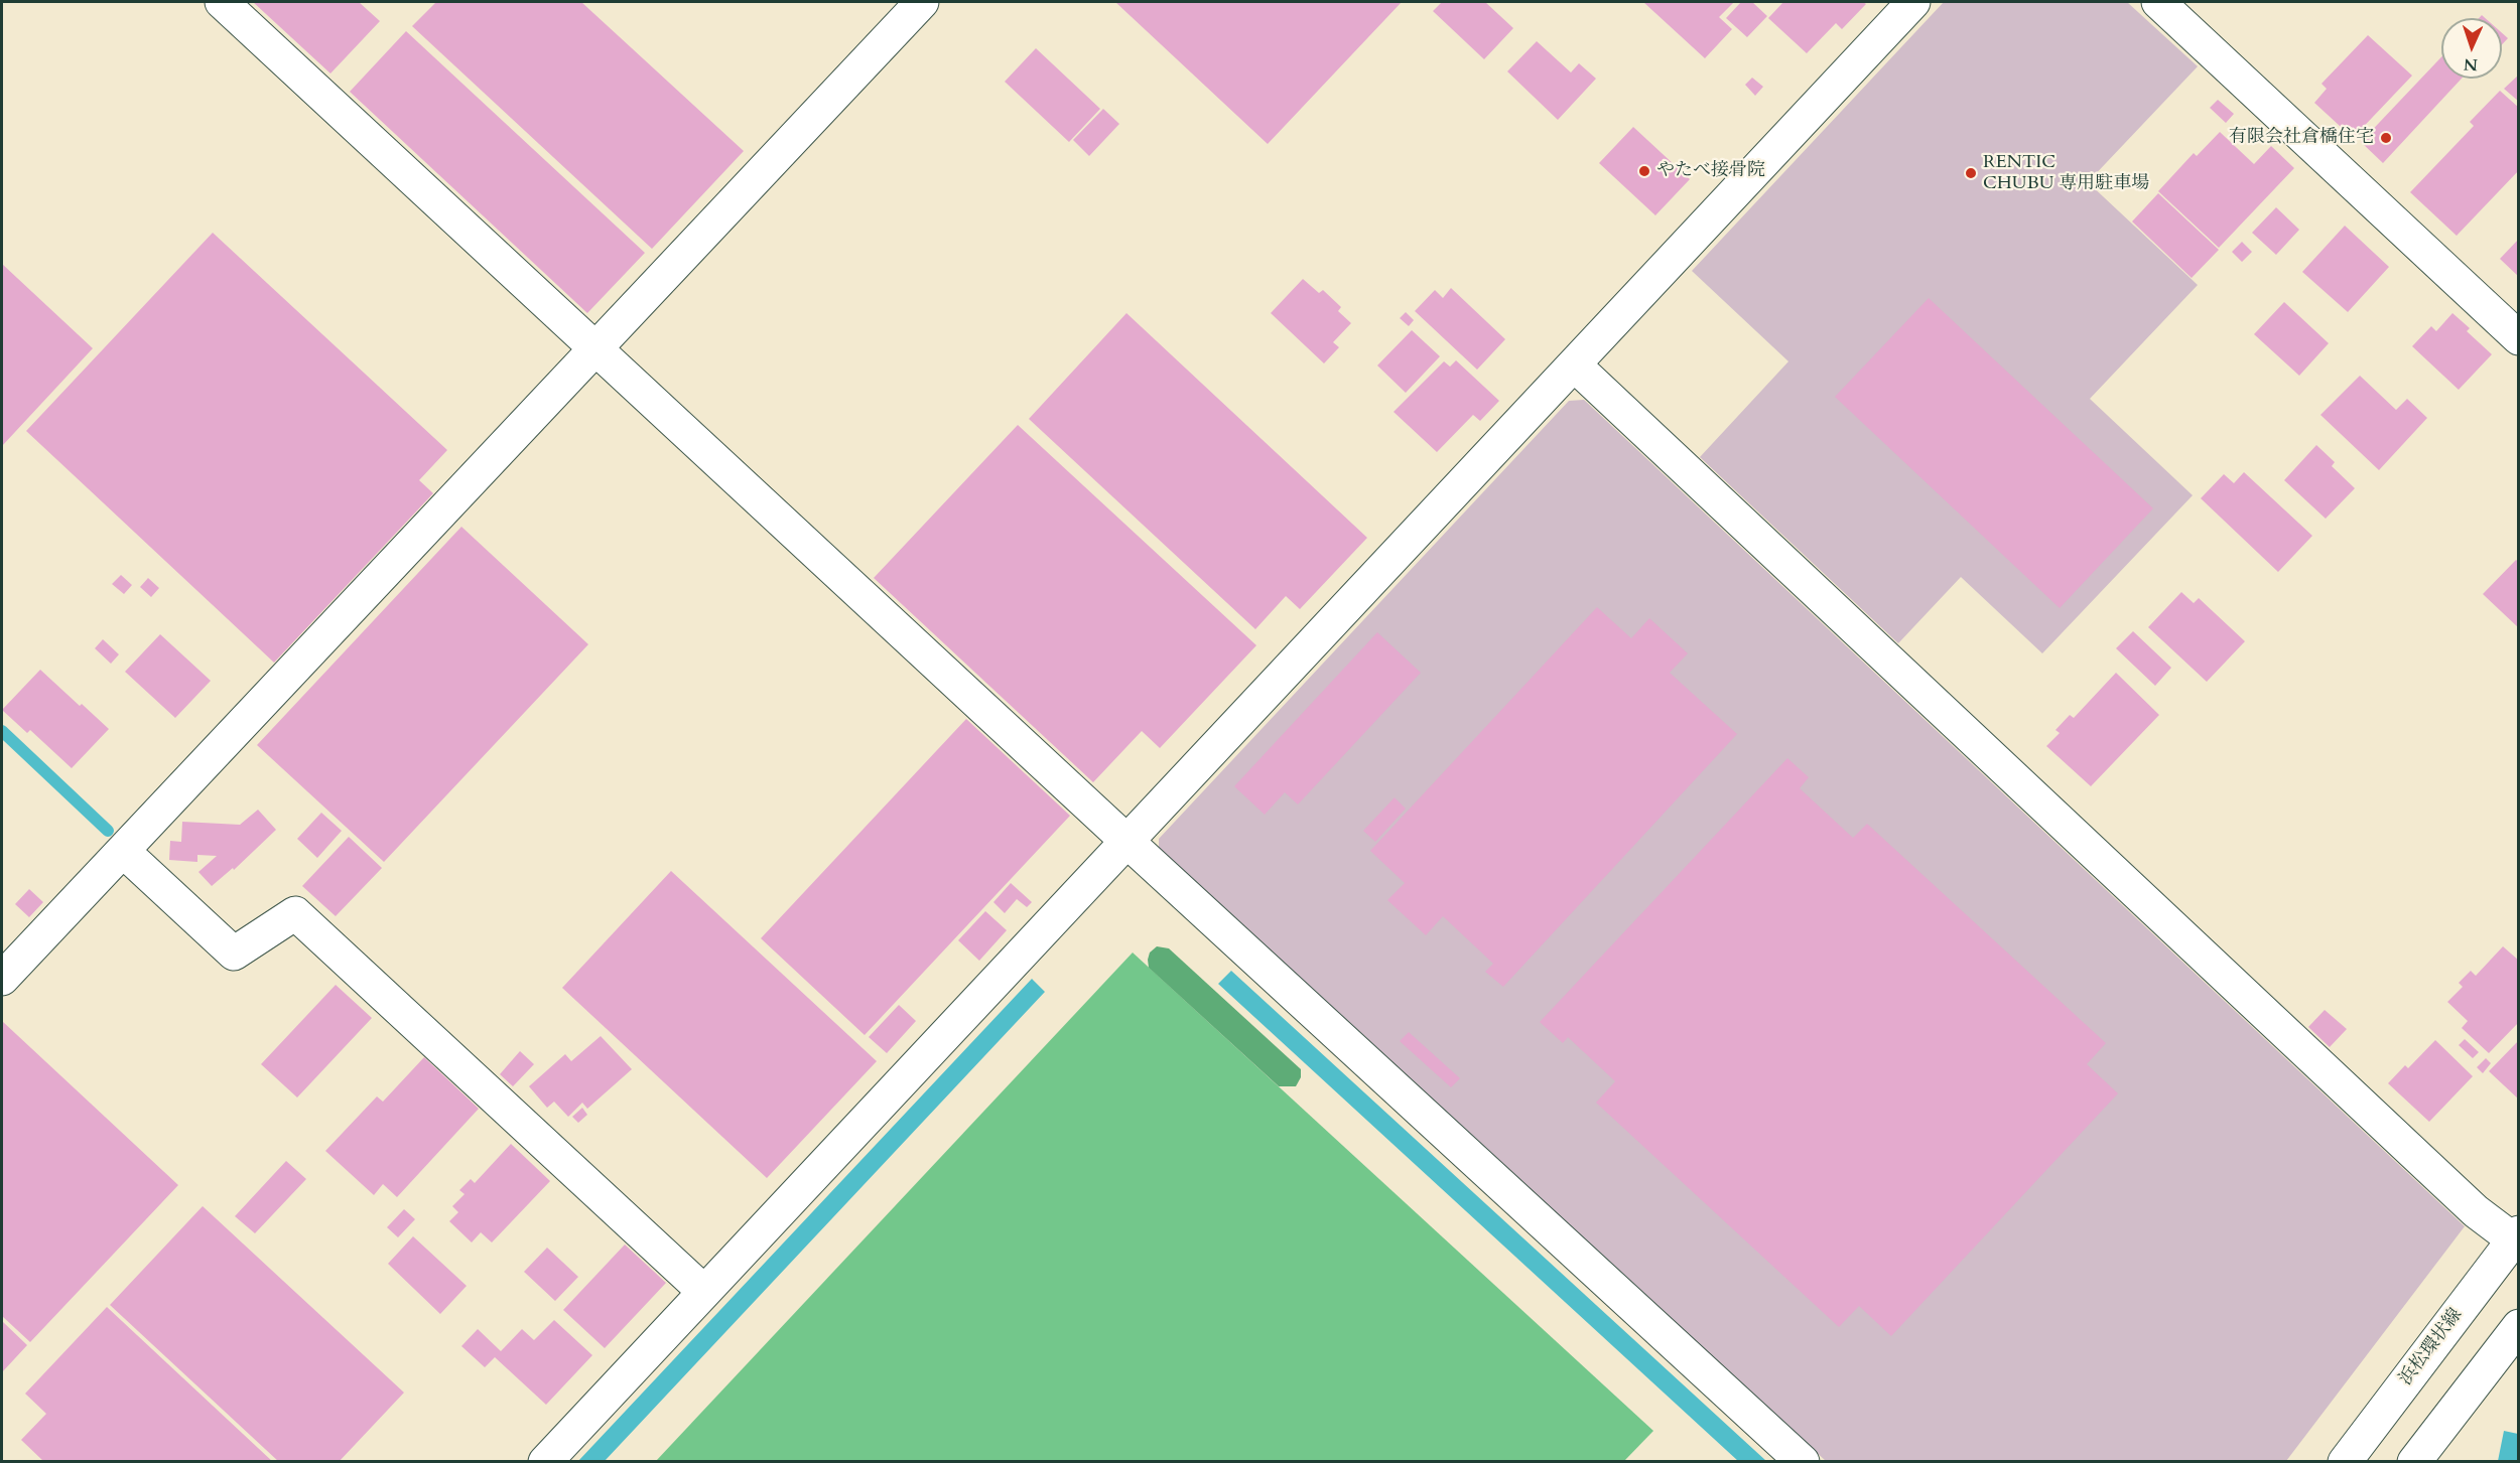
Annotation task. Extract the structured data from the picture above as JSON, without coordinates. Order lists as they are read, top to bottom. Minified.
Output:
{"streets":{"street":["浜松環状線"]},"places":["有限会社倉橋住宅","やたべ接骨院","RENTIC CHUBU 専用駐車場"],"north":"bottom"}
